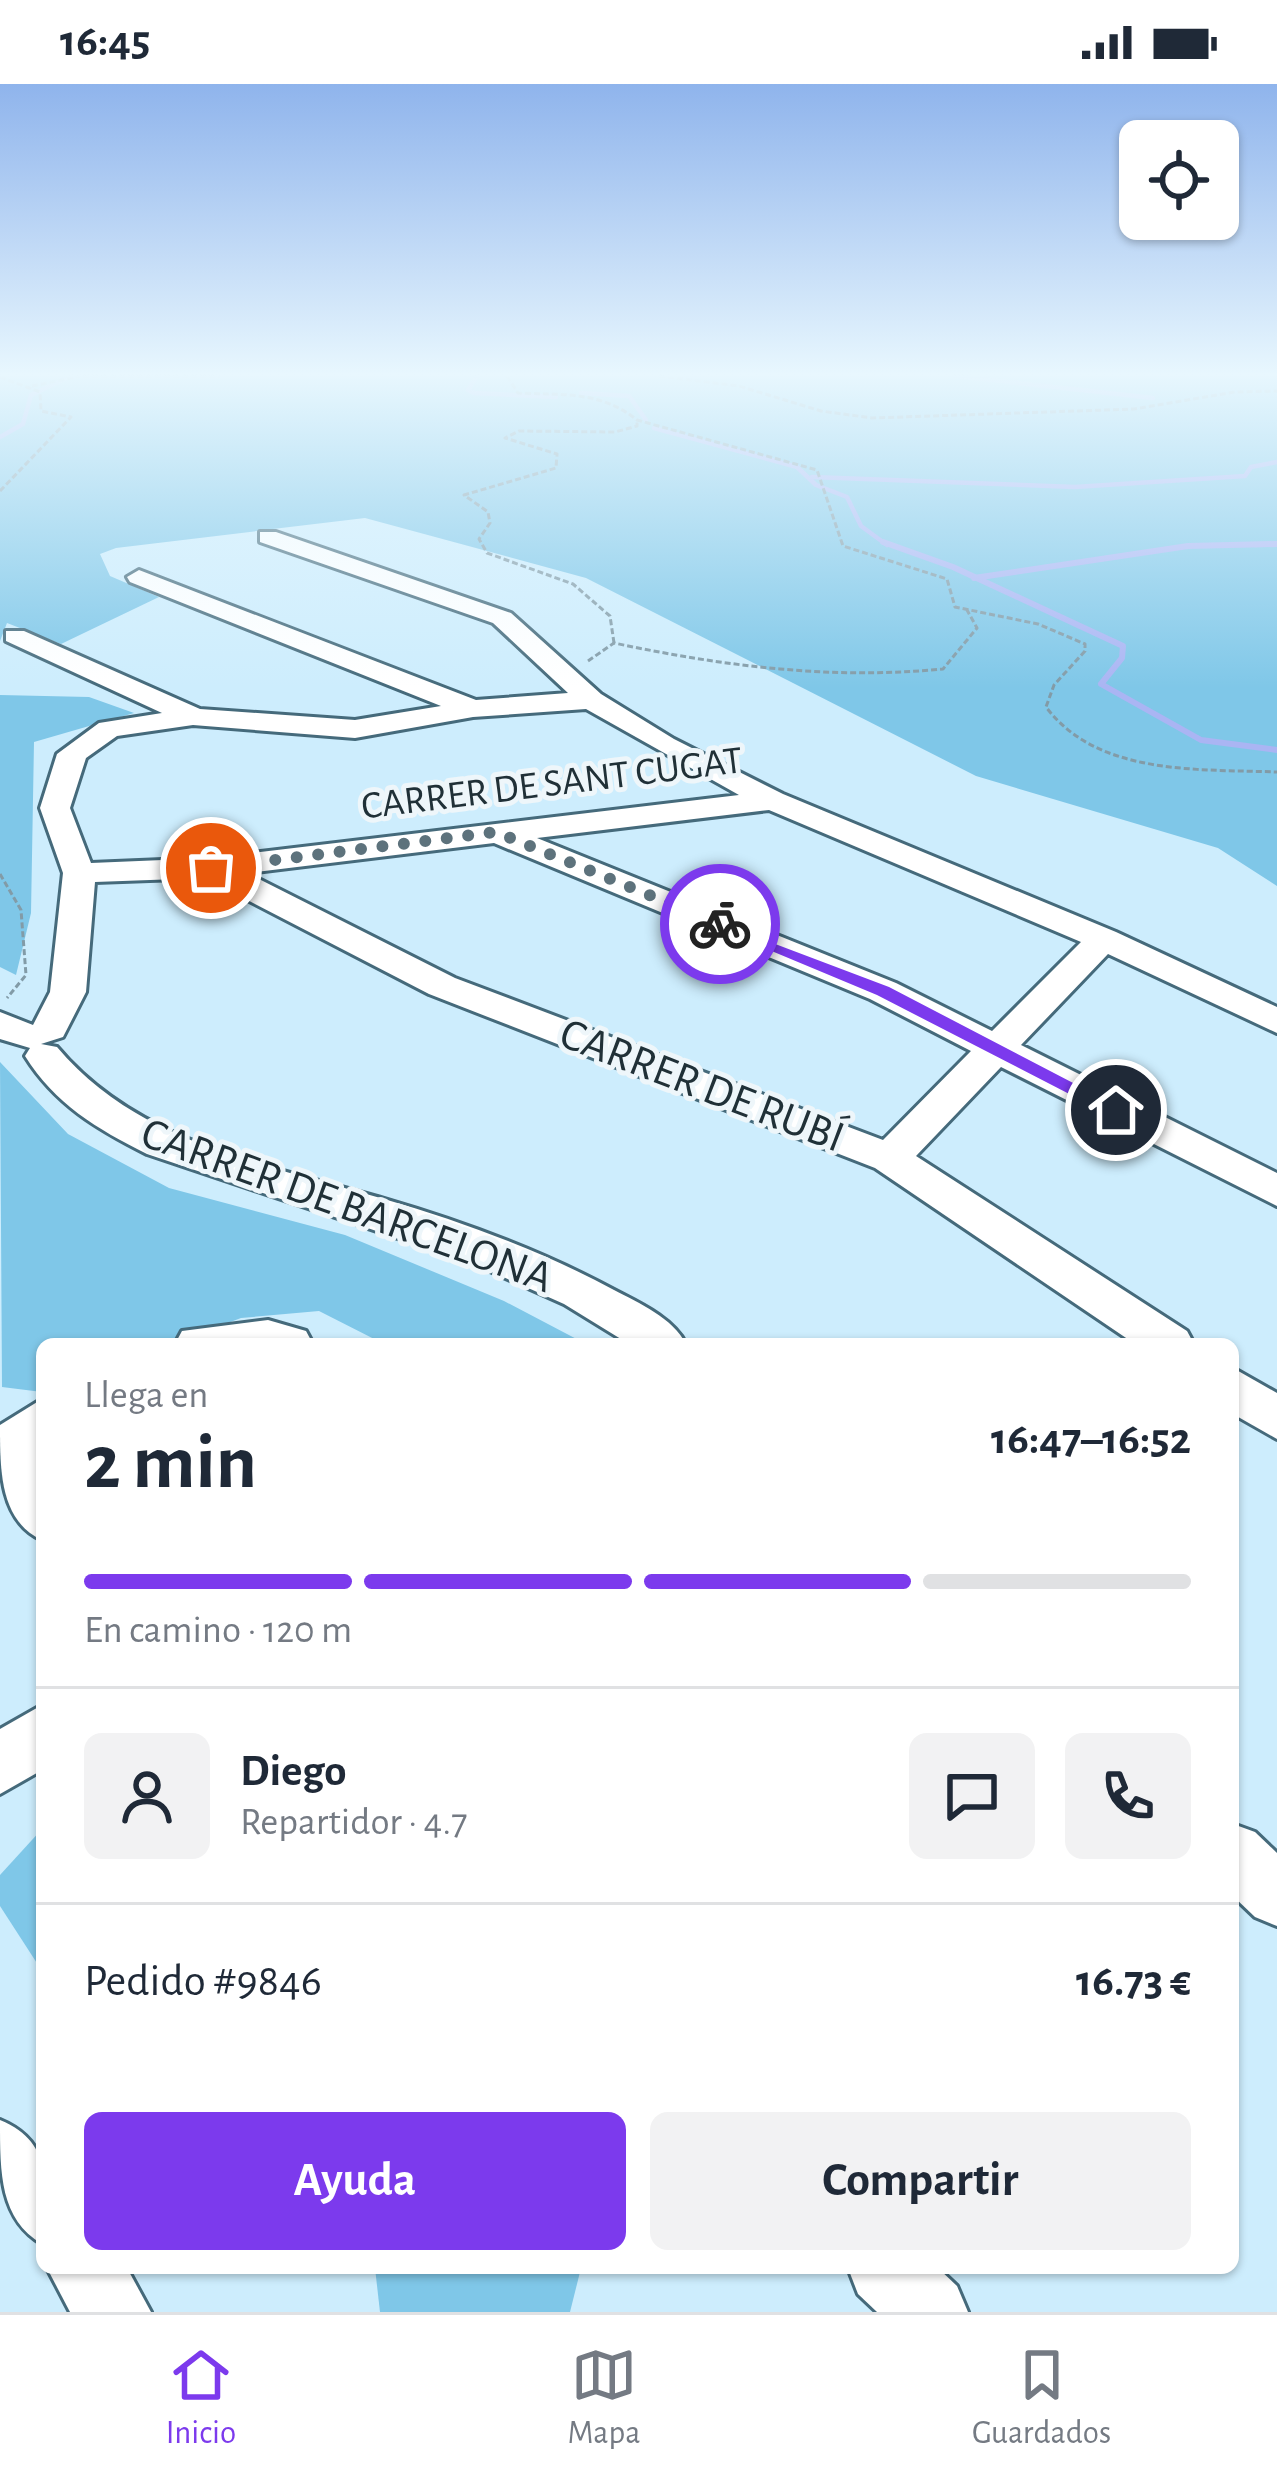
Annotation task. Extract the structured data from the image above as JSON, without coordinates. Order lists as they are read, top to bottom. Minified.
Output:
{"streets":{"street":["CARRER DE SANT CUGAT","CARRER DE RUBÍ","CARRER DE BARCELONA"]},"crossings":[["CARRER DE SANT CUGAT","CARRER DE RUBÍ"],["CARRER DE SANT CUGAT","CARRER DE BARCELONA"]],"page":{"status":"16:45","heading":["2 min","Llega en","16:47–16:52"],"panel":["Diego","Repartidor · 4.7","Pedido #9846","16.73 €"],"bar":"En camino · 120 m","buttons":["Ayuda","Compartir"],"tabs":["Inicio","Mapa","Guardados"]}}
